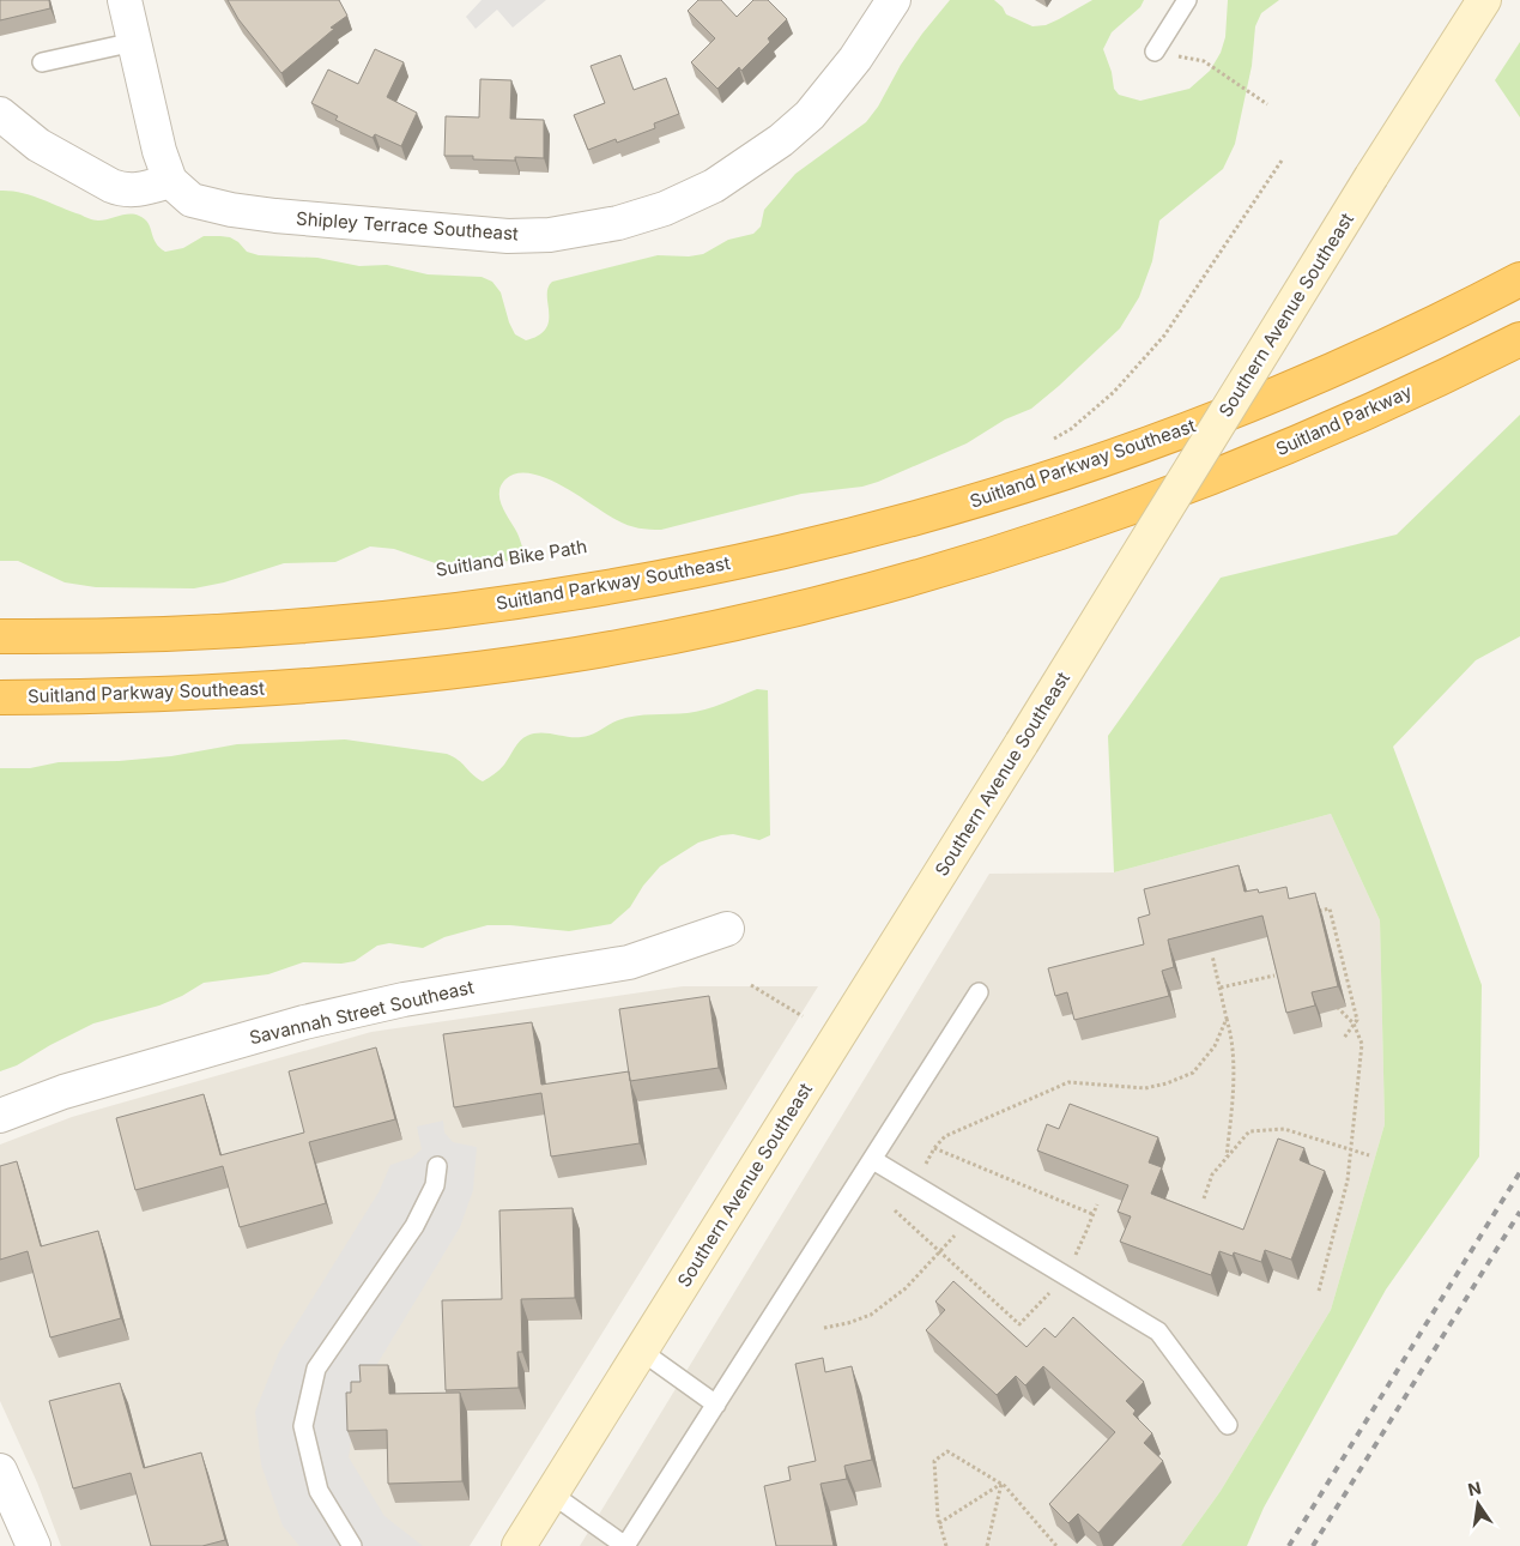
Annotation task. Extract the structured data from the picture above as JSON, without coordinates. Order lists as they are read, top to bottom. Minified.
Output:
{"streets":{"highway":["Suitland Parkway","Suitland Parkway Southeast"],"main road":["Southern Avenue Southeast"],"street":["Shipley Terrace Southeast","Savannah Street Southeast"]},"crossings":[["Suitland Parkway","Suitland Parkway Southeast"]],"north":"top"}
